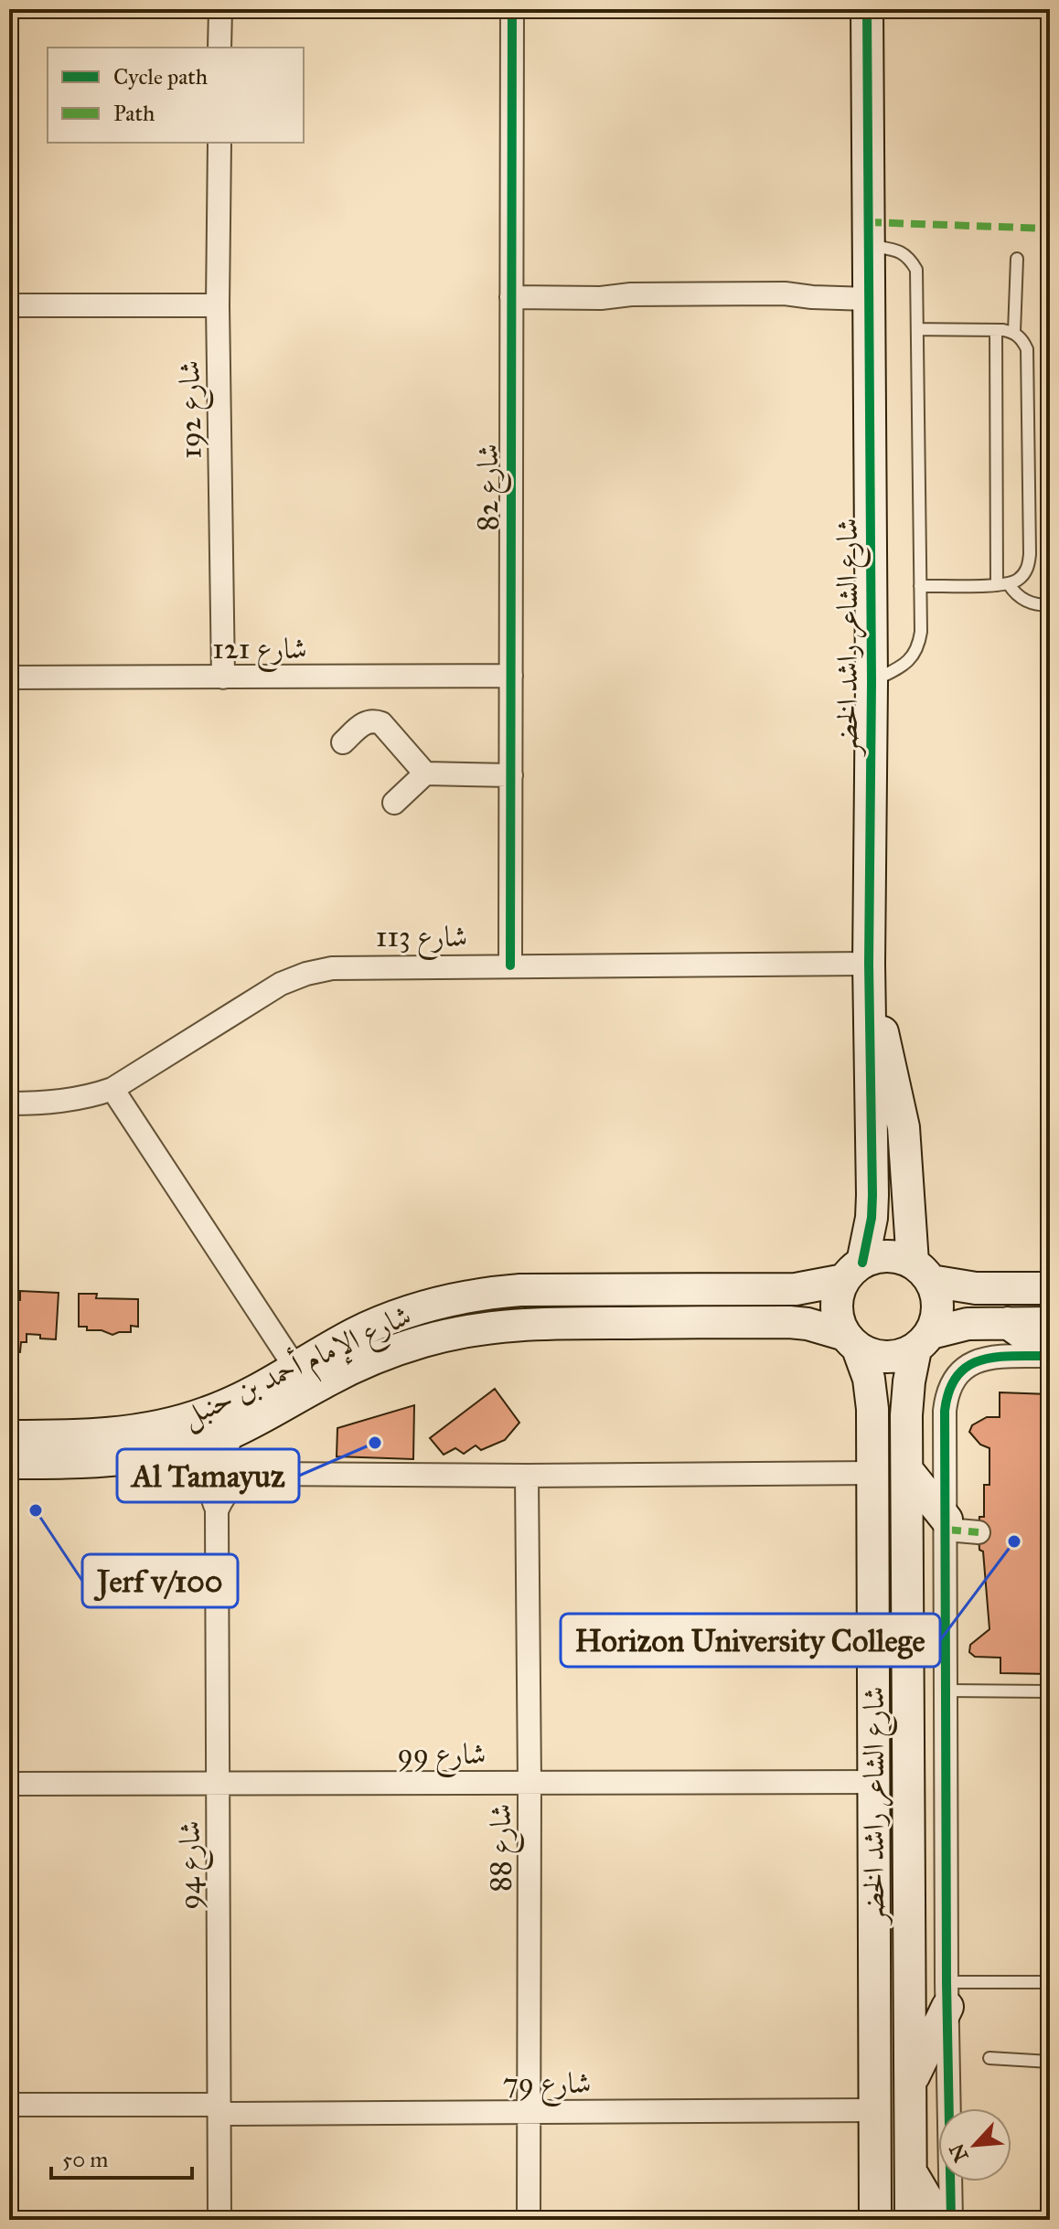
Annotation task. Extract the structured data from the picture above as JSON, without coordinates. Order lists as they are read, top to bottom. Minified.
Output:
{"streets":{"street":["شارع 192","شارع 82","شارع الشاعر راشد الخضر","شارع 121","شارع 113","شارع الإمام أحمد بن حنبل","شارع 99","شارع 88","شارع 94","شارع 79"]},"crossings":[["شارع 192","شارع 121"],["شارع 82","شارع 121"],["شارع 82","شارع 113"],["شارع الشاعر راشد الخضر","شارع 113"],["شارع الشاعر راشد الخضر","شارع الإمام أحمد بن حنبل"],["شارع الشاعر راشد الخضر","شارع 99"],["شارع الشاعر راشد الخضر","شارع 79"],["شارع الإمام أحمد بن حنبل","شارع 94"],["شارع 99","شارع 88"],["شارع 99","شارع 94"],["شارع 88","شارع 79"],["شارع 94","شارع 79"]],"places":["Al Tamayuz","Jerf v/100","Horizon University College"],"legend":["Cycle path","Path"],"scale_bar":"50 m","north":"bottom left"}
